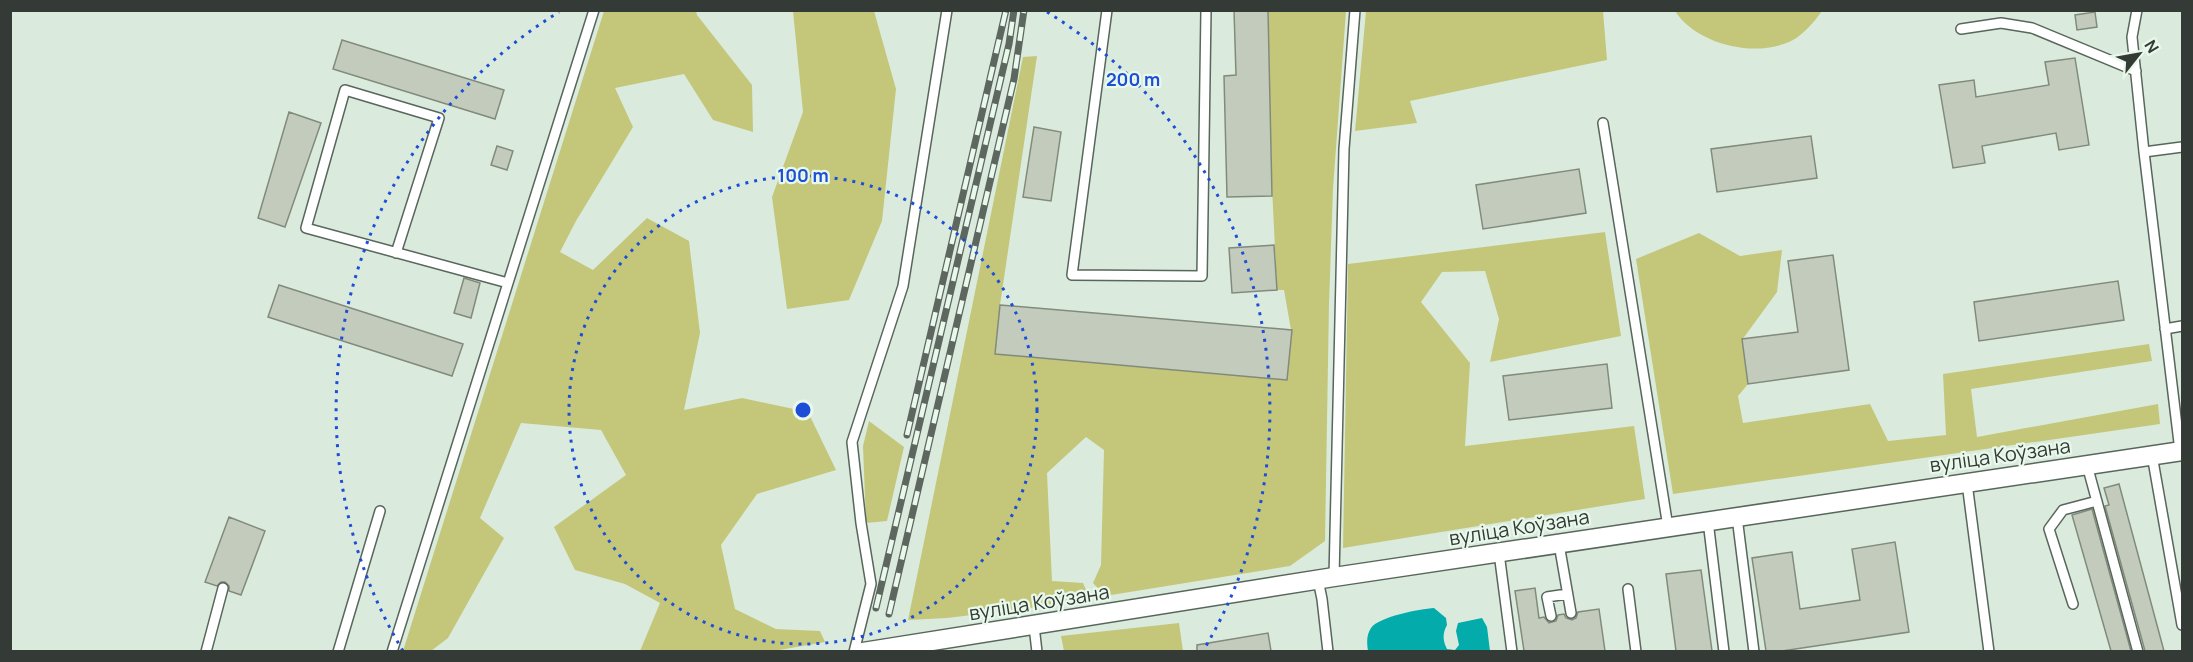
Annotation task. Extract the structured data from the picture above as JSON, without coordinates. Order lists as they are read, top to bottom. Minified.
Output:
{"streets":{"street":["вуліца Коўзана"]},"north":"top right","rings":["200 m","100 m"]}
